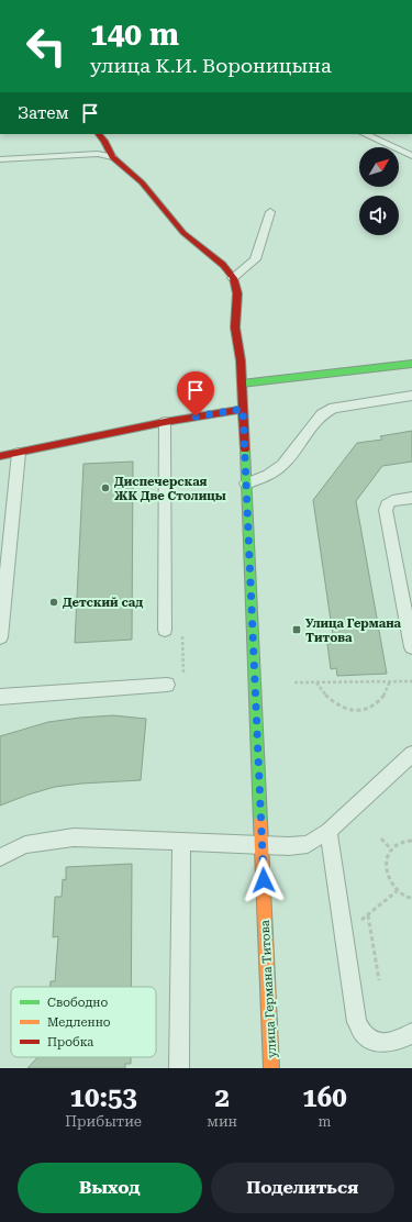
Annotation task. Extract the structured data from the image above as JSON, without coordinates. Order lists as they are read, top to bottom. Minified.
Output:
{"streets":{"street":["улица Германа Титова"]},"places":{"other":["Диспечерская ЖК Две Столицы","Детский сад"],"transit":["Улица Германа Титова"]},"legend":["Свободно","Медленно","Пробка"],"north":"top right","page":{"turn":["140 m","улица К.И. Вороницына"],"then":"Затем","eta":["10:53","Прибытие","2","мин","160","m"],"buttons":["Выход","Поделиться"]}}
